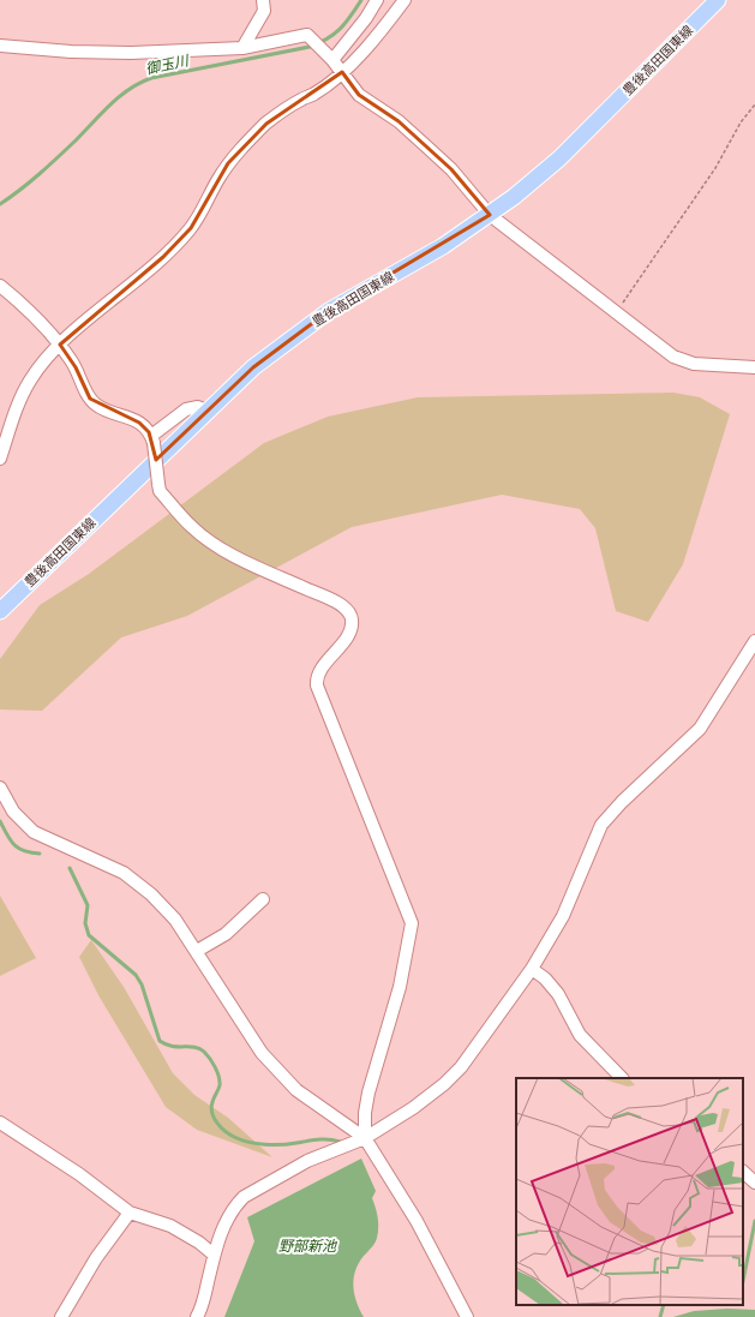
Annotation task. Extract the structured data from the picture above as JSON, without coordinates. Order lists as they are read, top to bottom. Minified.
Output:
{"streets":{"main road":["豊後高田国東線"]},"water":["御玉川","野部新池"]}
